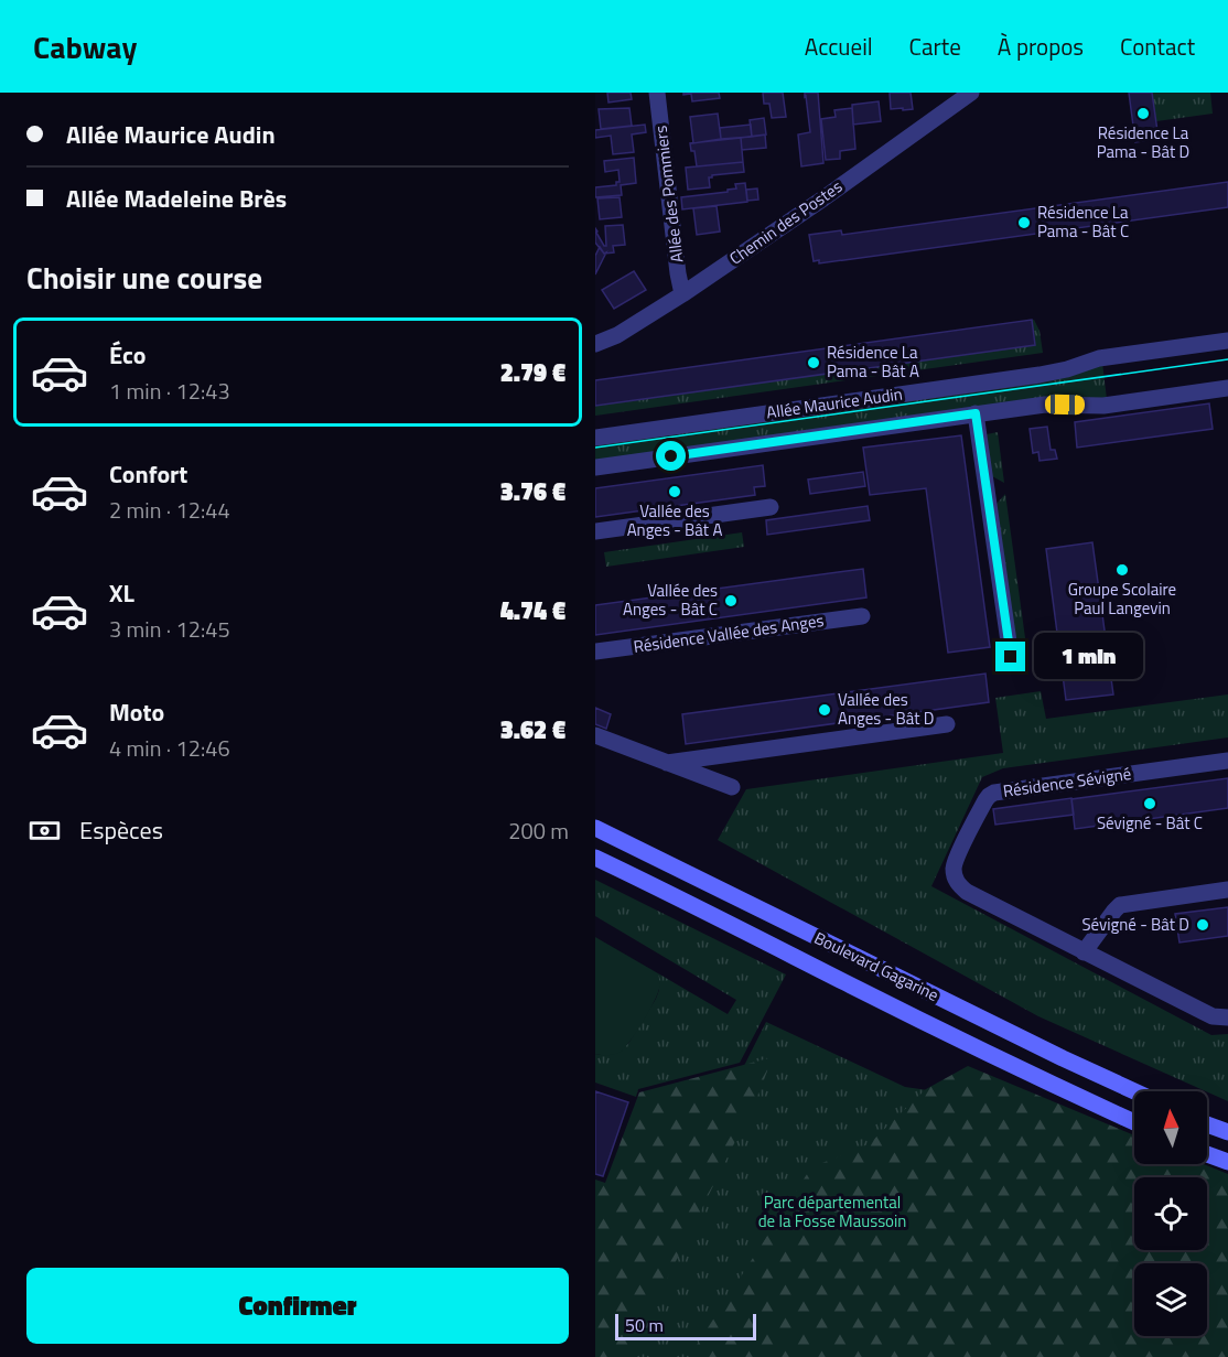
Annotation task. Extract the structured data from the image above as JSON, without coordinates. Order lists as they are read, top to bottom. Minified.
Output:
{"streets":{"main road":["Boulevard Gagarine"],"street":["Allée des Pommiers","Chemin des Postes","Allée Maurice Audin","Résidence Vallée des Anges","Résidence Sévigné"]},"crossings":[["Allée des Pommiers","Chemin des Postes"]],"parks":["Parc départemental de la Fosse Maussoin"],"places":["Résidence La Pama - Bât D","Résidence La Pama - Bât C","Résidence La Pama - Bât A","Vallée des Anges - Bât A","Groupe Scolaire Paul Langevin","Vallée des Anges - Bât C","Vallée des Anges - Bât D","Sévigné - Bât C","Sévigné - Bât D"],"scale_bar":"50 m","north":"top","page":{"header":"Cabway","nav":["Accueil","Carte","À propos","Contact"],"banner":["Allée Maurice Audin","Allée Madeleine Brès"],"heading":"Choisir une course","list":[{"name":"Éco","note":"1 min · 12:43","value":"2.79 €"},{"name":"Confort","note":"2 min · 12:44","value":"3.76 €"},{"name":"XL","note":"3 min · 12:45","value":"4.74 €"},{"name":"Moto","note":"4 min · 12:46","value":"3.62 €"}],"bubble":"1 min","pay":["Espèces","200 m"],"buttons":"Confirmer","scale":"50 m"}}
